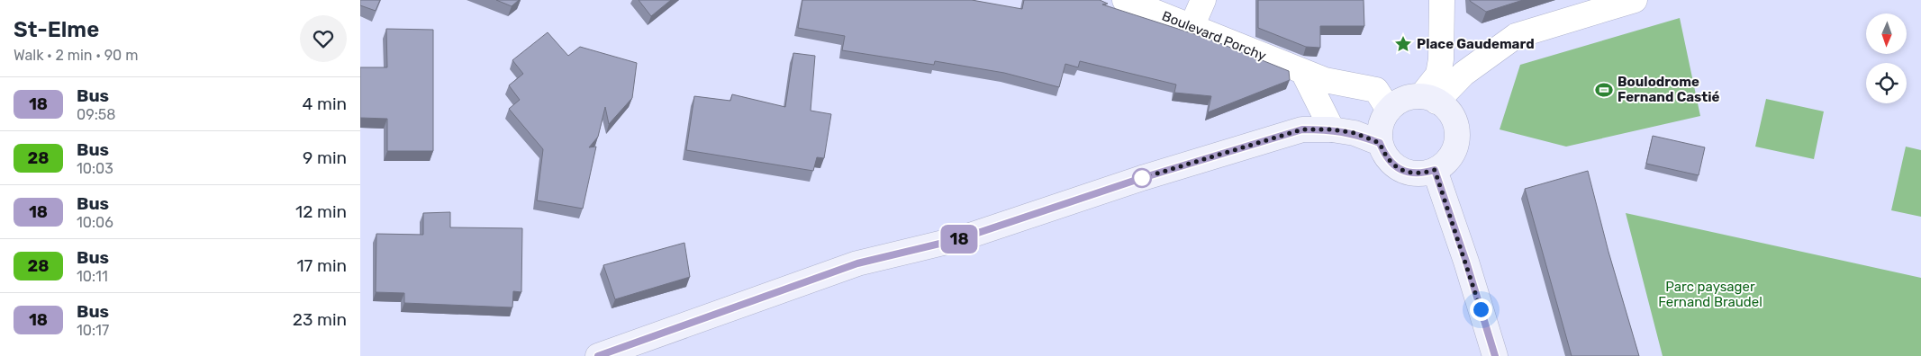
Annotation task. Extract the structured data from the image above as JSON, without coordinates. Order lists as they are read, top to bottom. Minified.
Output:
{"streets":{"street":["Boulevard Porchy"]},"parks":["Parc paysager Fernand Braudel"],"places":{"place":["Place Gaudemard"],"sports":["Boulodrome Fernand Castié"]},"lines":["bus line 18"],"north":"bottom","page":{"heading":["St-Elme","Walk · 2 min · 90 m"],"on_map":"18","list":[{"mark":"18","name":"Bus","note":"09:58","value":"4 min"},{"mark":"28","name":"Bus","note":"10:03","value":"9 min"},{"mark":"18","name":"Bus","note":"10:06","value":"12 min"},{"mark":"28","name":"Bus","note":"10:11","value":"17 min"},{"mark":"18","name":"Bus","note":"10:17","value":"23 min"}]}}
